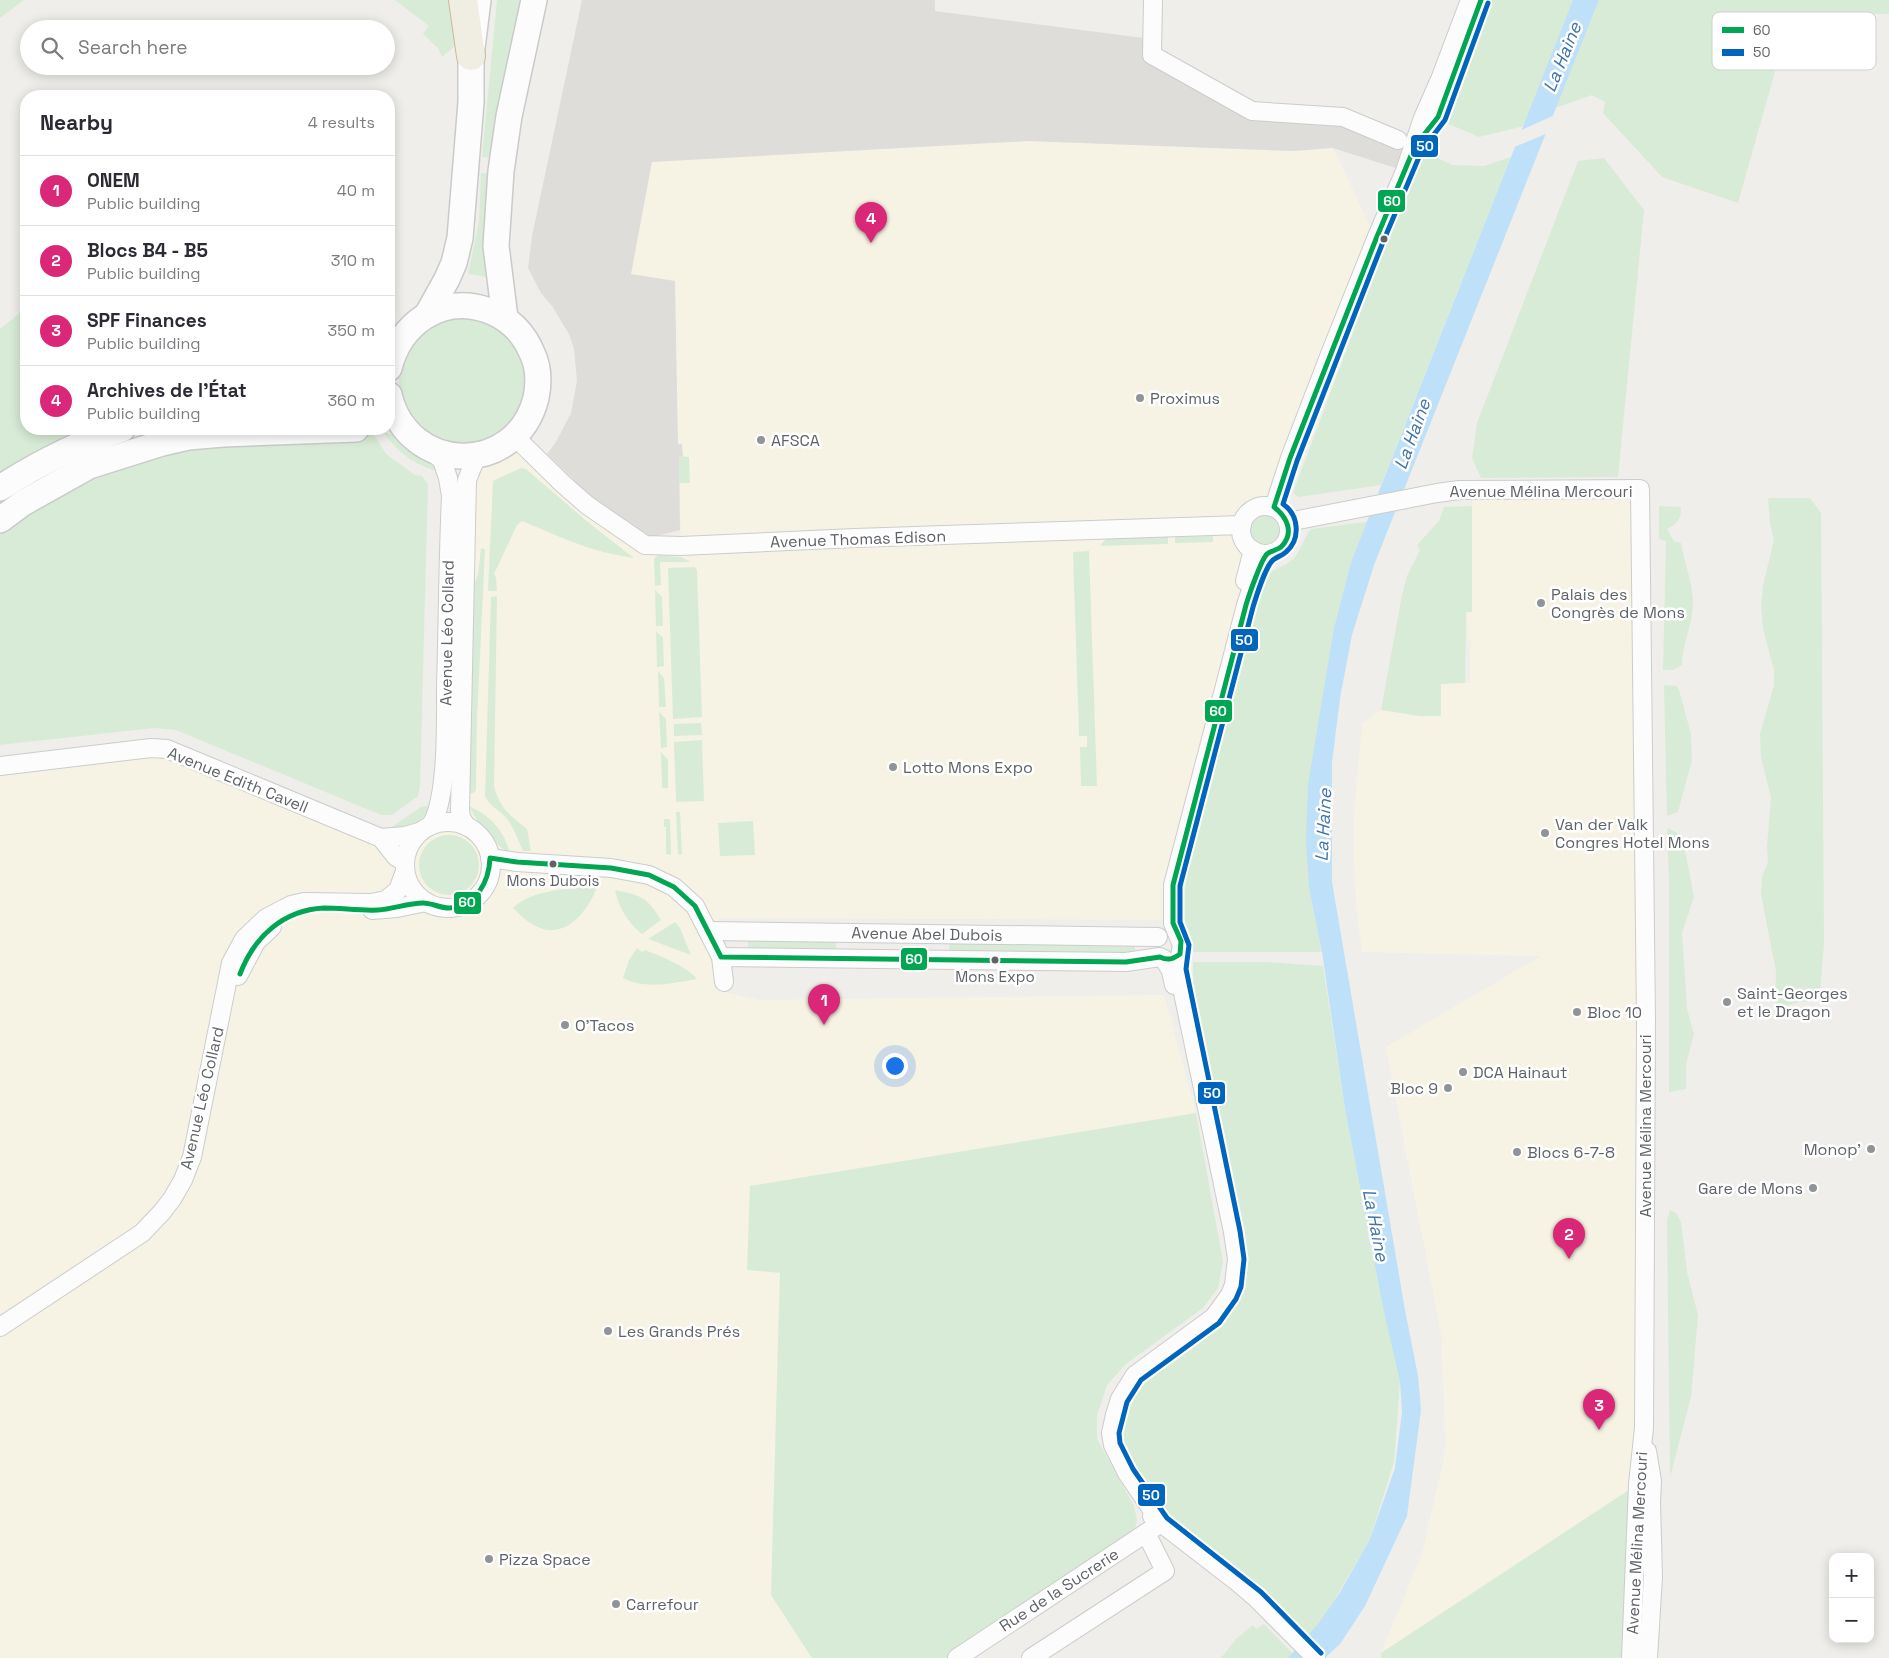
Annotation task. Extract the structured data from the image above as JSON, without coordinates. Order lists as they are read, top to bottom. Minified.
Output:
{"streets":{"street":["Avenue Mélina Mercouri","Avenue Thomas Edison","Avenue Léo Collard","Avenue Edith Cavell","Avenue Abel Dubois","Rue de la Sucrerie"]},"crossings":[["Avenue Mélina Mercouri","Avenue Thomas Edison"],["Avenue Léo Collard","Avenue Edith Cavell"]],"water":["La Haine"],"places":["Proximus","AFSCA","Palais des Congrès de Mons","Lotto Mons Expo","Van der Valk Congres Hotel Mons","Mons Dubois","Mons Expo","Saint-Georges et le Dragon","Bloc 10","O'Tacos","DCA Hainaut","Bloc 9","Monop'","Blocs 6-7-8","Gare de Mons","Les Grands Prés","Pizza Space","Carrefour"],"lines":["transit line 60","transit line 50"],"legend":["60","50"],"page":{"search":"Search here","heading":["Nearby","4 results"],"list":[{"mark":"1","name":"ONEM","note":"Public building","value":"40 m"},{"mark":"2","name":"Blocs B4 - B5","note":"Public building","value":"310 m"},{"mark":"3","name":"SPF Finances","note":"Public building","value":"350 m"},{"mark":"4","name":"Archives de l'État","note":"Public building","value":"360 m"}],"pins":["4","1","2","3"],"map_buttons":["+","−"]}}
